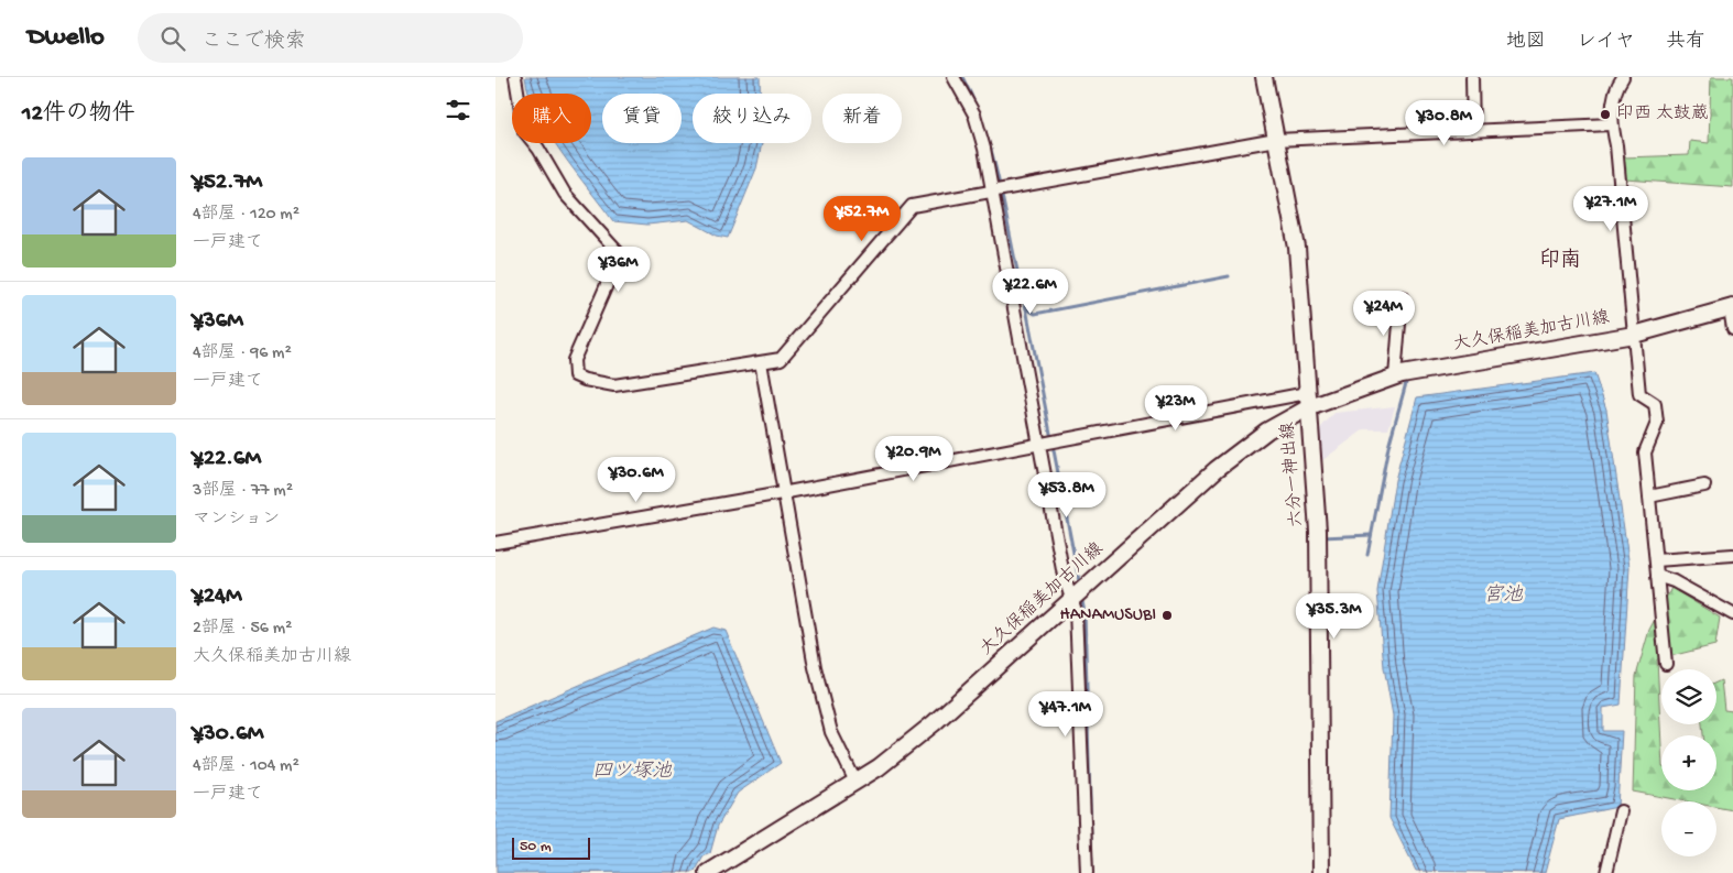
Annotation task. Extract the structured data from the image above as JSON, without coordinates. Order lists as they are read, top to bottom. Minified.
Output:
{"streets":{"main road":["大久保稲美加古川線","六分一神出線"]},"crossings":[["大久保稲美加古川線","六分一神出線"]],"districts":["印南"],"water":["宮池","四ツ塚池"],"places":["印西 太鼓蔵","HANAMUSUBI"],"scale_bar":"50 m","page":{"header":"Dwello","search":"ここで検索","nav":["地図","レイヤ","共有"],"heading":"12件の物件","chip":["購入","賃貸","絞り込み","新着"],"price":["¥30.8M","¥27.1M","¥52.7M","¥36M","¥22.6M","¥24M","¥23M","¥20.9M","¥30.6M","¥53.8M","¥35.3M","¥47.1M"],"list":[{"name":"¥52.7M","note":"4部屋 · 120 m² · 一戸建て"},{"name":"¥36M","note":"4部屋 · 96 m² · 一戸建て"},{"name":"¥22.6M","note":"3部屋 · 77 m² · マンション"},{"name":"¥24M","note":"2部屋 · 56 m² · 大久保稲美加古川線"},{"name":"¥30.6M","note":"4部屋 · 104 m² · 一戸建て"}],"map_buttons":["+","−"],"scale":"50 m"}}
